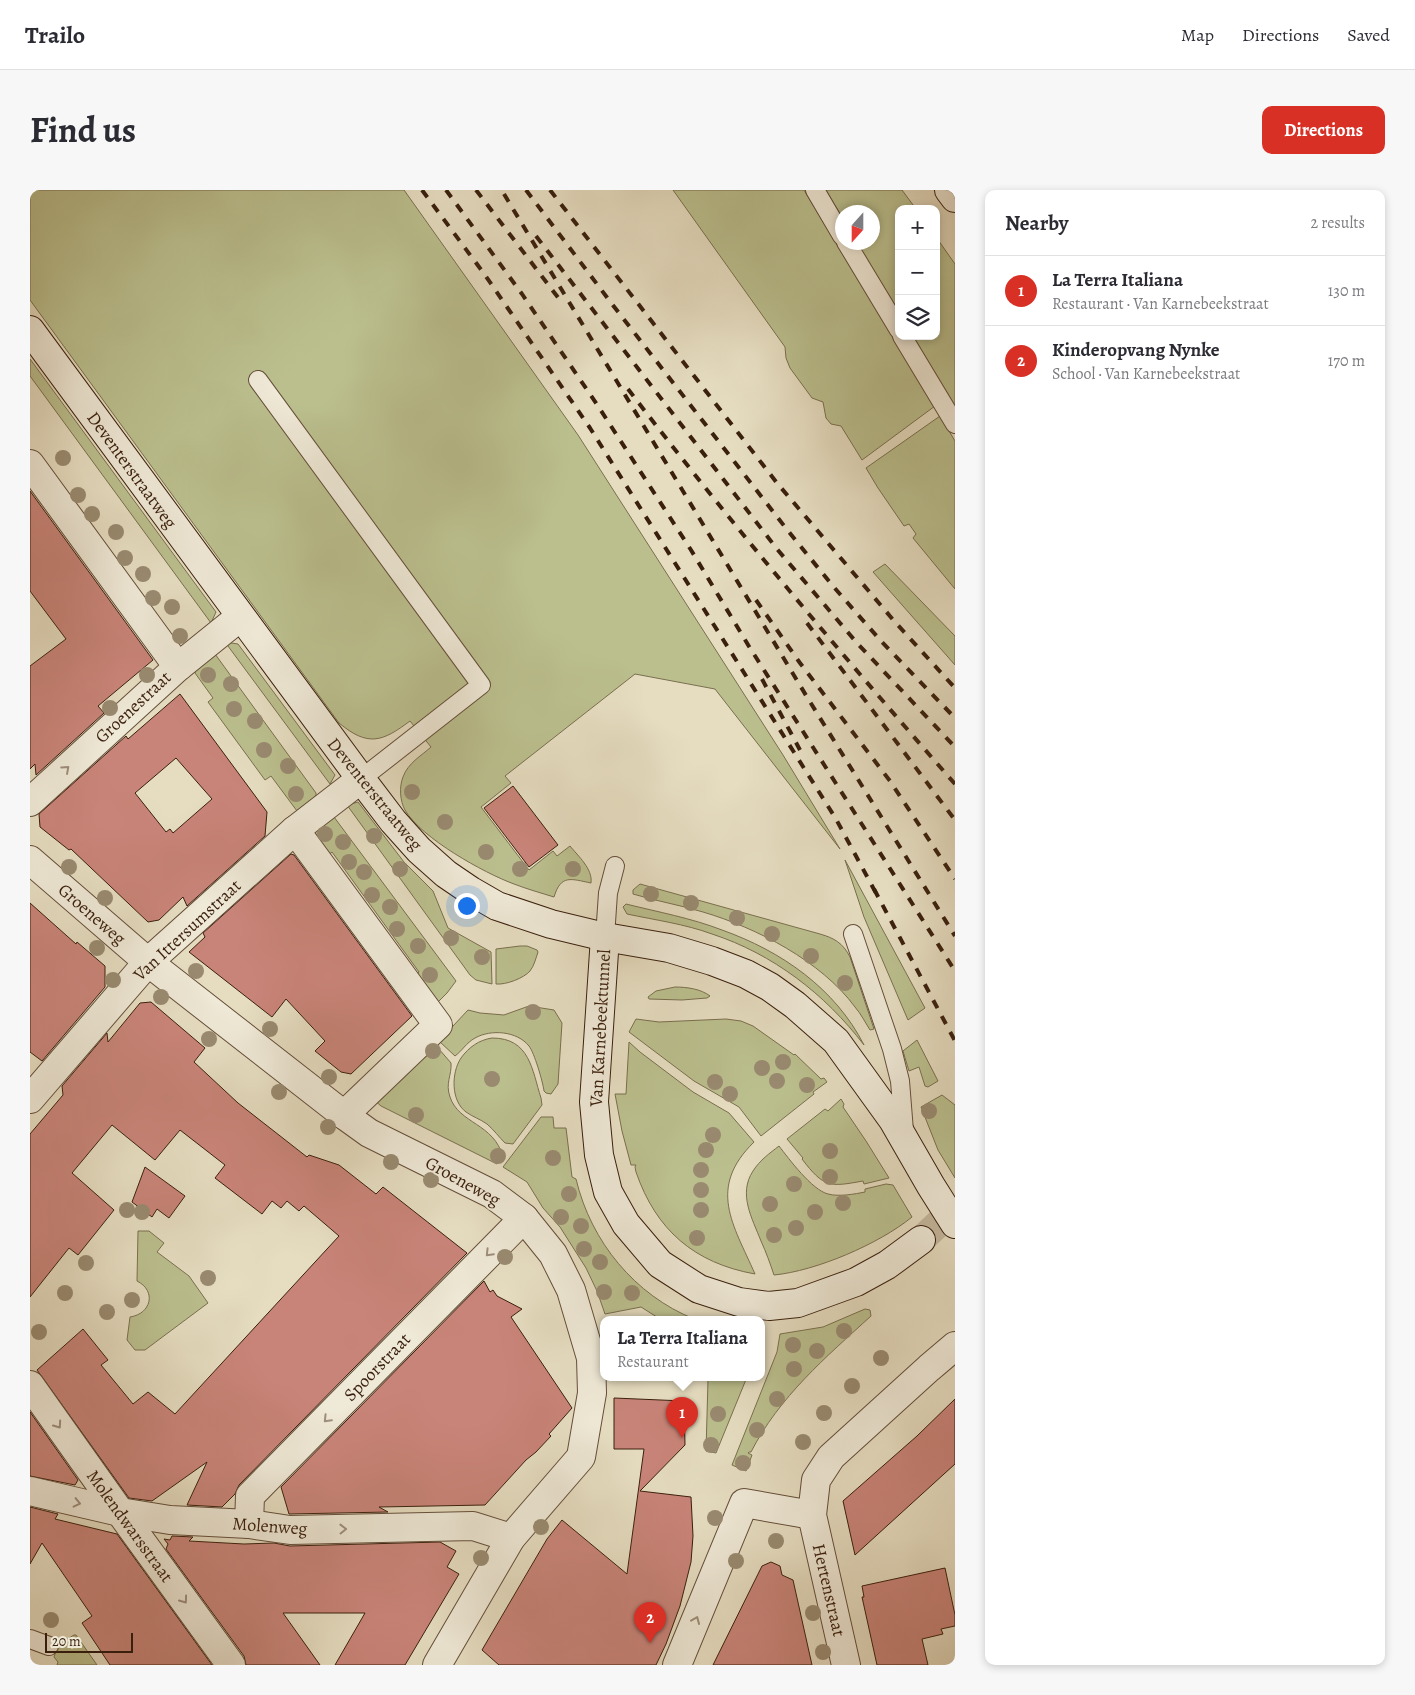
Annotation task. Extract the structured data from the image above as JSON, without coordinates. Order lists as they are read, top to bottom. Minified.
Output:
{"streets":{"street":["Deventerstraatweg","Groenestraat","Groeneweg","Van Ittersumstraat","Van Karnebeektunnel","Spoorstraat","Molendwarsstraat","Molenweg","Hertenstraat"]},"crossings":[["Deventerstraatweg","Groenestraat"],["Deventerstraatweg","Van Ittersumstraat"],["Deventerstraatweg","Van Karnebeektunnel"],["Groeneweg","Van Ittersumstraat"],["Groeneweg","Spoorstraat"],["Groeneweg","Molenweg"],["Spoorstraat","Molenweg"],["Molendwarsstraat","Molenweg"]],"one_way":["Groenestraat","Spoorstraat","Molendwarsstraat","Molenweg"],"scale_bar":"20 m","north":"bottom","page":{"header":"Trailo","nav":["Map","Directions","Saved"],"title":"Find us","buttons":"Directions","heading":["Nearby","2 results"],"map_buttons":["+","−"],"list":[{"mark":"1","name":"La Terra Italiana","note":"Restaurant · Van Karnebeekstraat","value":"130 m"},{"mark":"2","name":"Kinderopvang Nynke","note":"School · Van Karnebeekstraat","value":"170 m"}],"popup":["La Terra Italiana","Restaurant"],"pins":["1","2"],"scale":"20 m"}}
